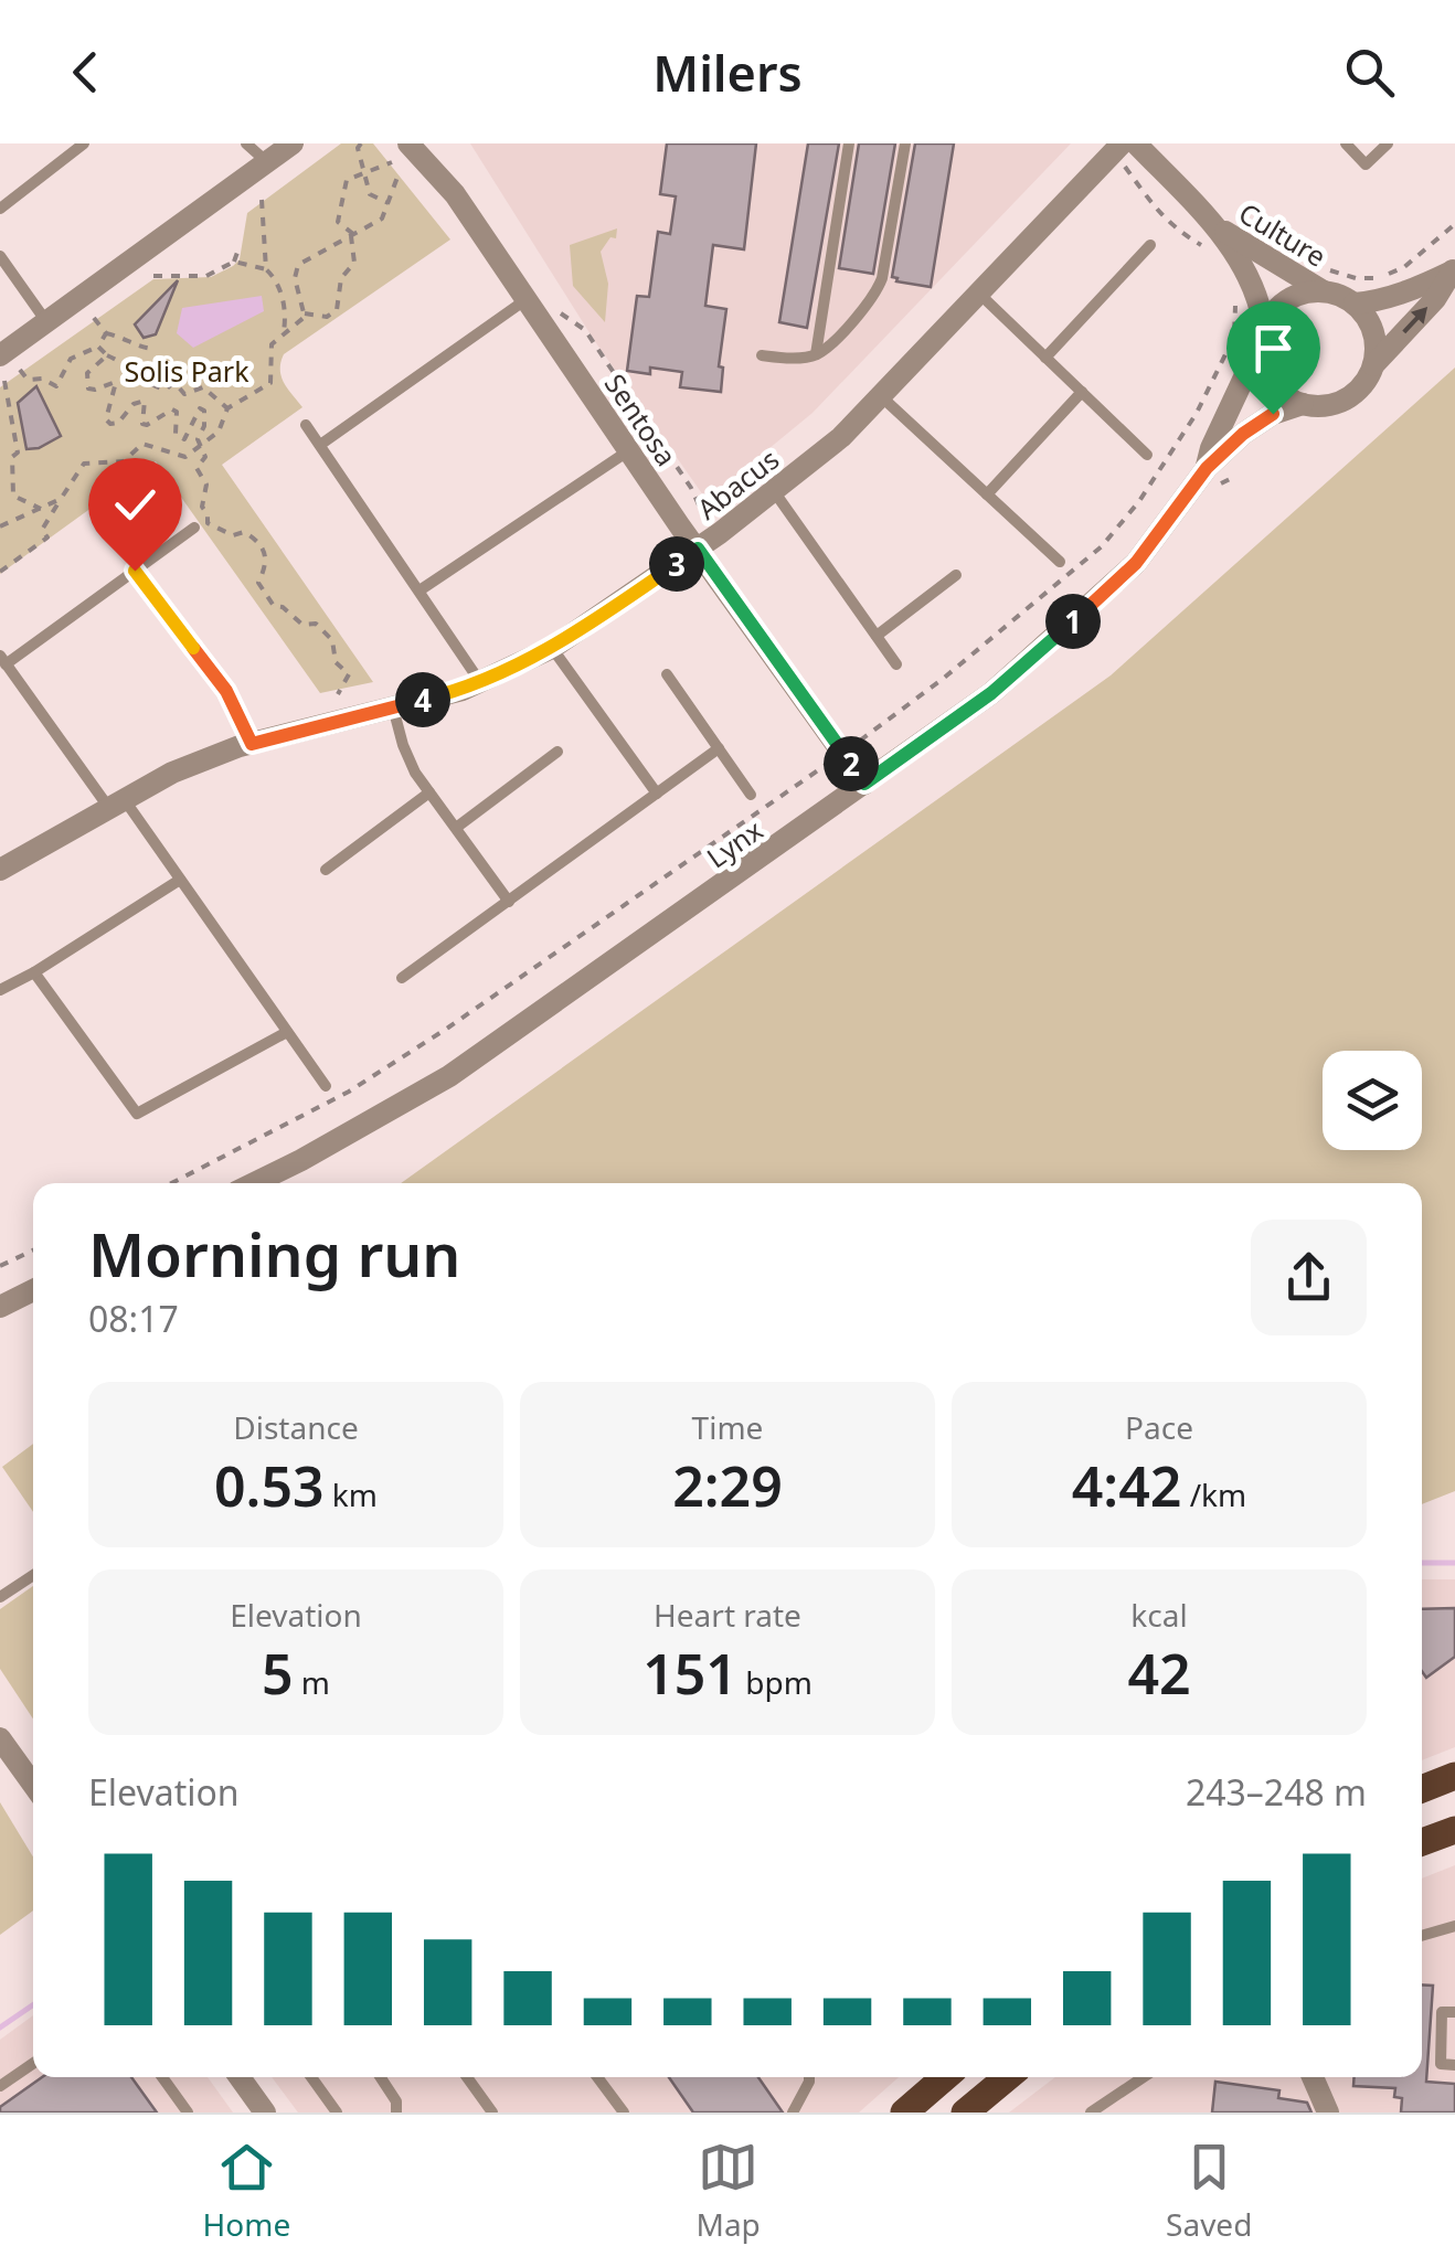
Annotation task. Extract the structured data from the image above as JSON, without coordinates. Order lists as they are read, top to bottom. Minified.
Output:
{"streets":{"street":["Culture","Sentosa","Abacus","Lynx"]},"crossings":[["Culture","Lynx"],["Sentosa","Abacus"],["Sentosa","Lynx"]],"parks":["Solis Park"],"page":{"header":"Milers","pins":["3","1","4","2"],"heading":["Morning run","08:17"],"stats":[["Distance","0.53 km"],["Time","2:29"],["Pace","4:42 /km"],["Elevation","5 m"],["Heart rate","151 bpm"],["kcal","42"]],"chart":["Elevation","243–248 m"],"tabs":["Home","Map","Saved"]}}
